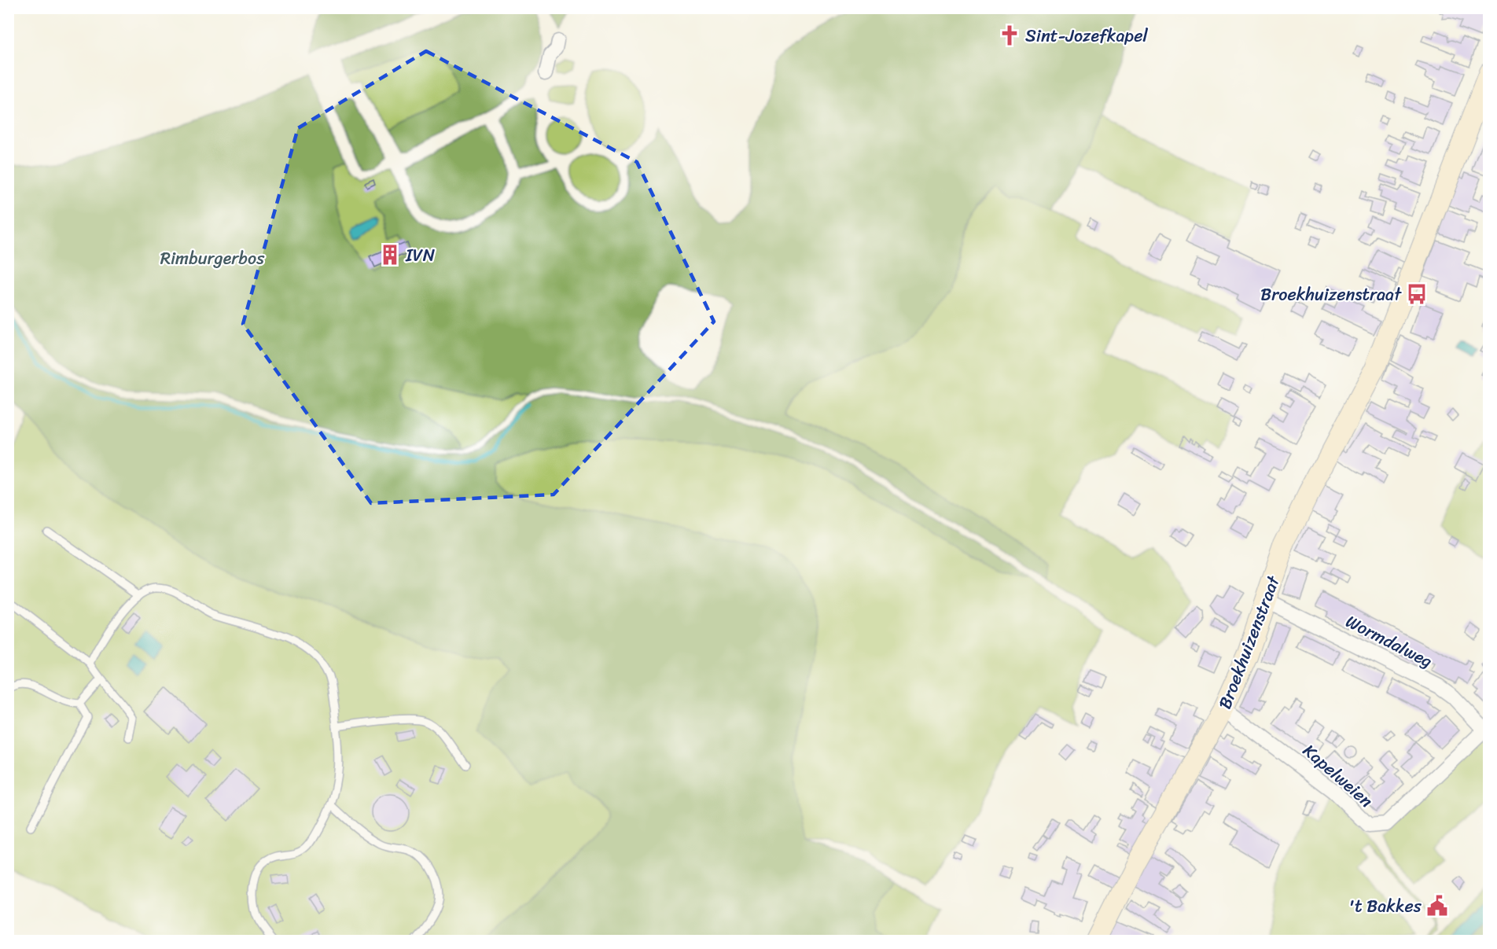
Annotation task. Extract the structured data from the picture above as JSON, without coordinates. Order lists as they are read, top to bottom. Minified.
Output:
{"streets":{"street":["Wormdalweg","Broekhuizenstraat","Kapelweien"]},"crossings":[["Wormdalweg","Broekhuizenstraat"],["Wormdalweg","Kapelweien"],["Broekhuizenstraat","Kapelweien"]],"parks":["Rimburgerbos"],"places":{"church":["Sint-Jozefkapel"],"building":["IVN"],"bus stop":["Broekhuizenstraat"],"public building":["'t Bakkes"]}}
